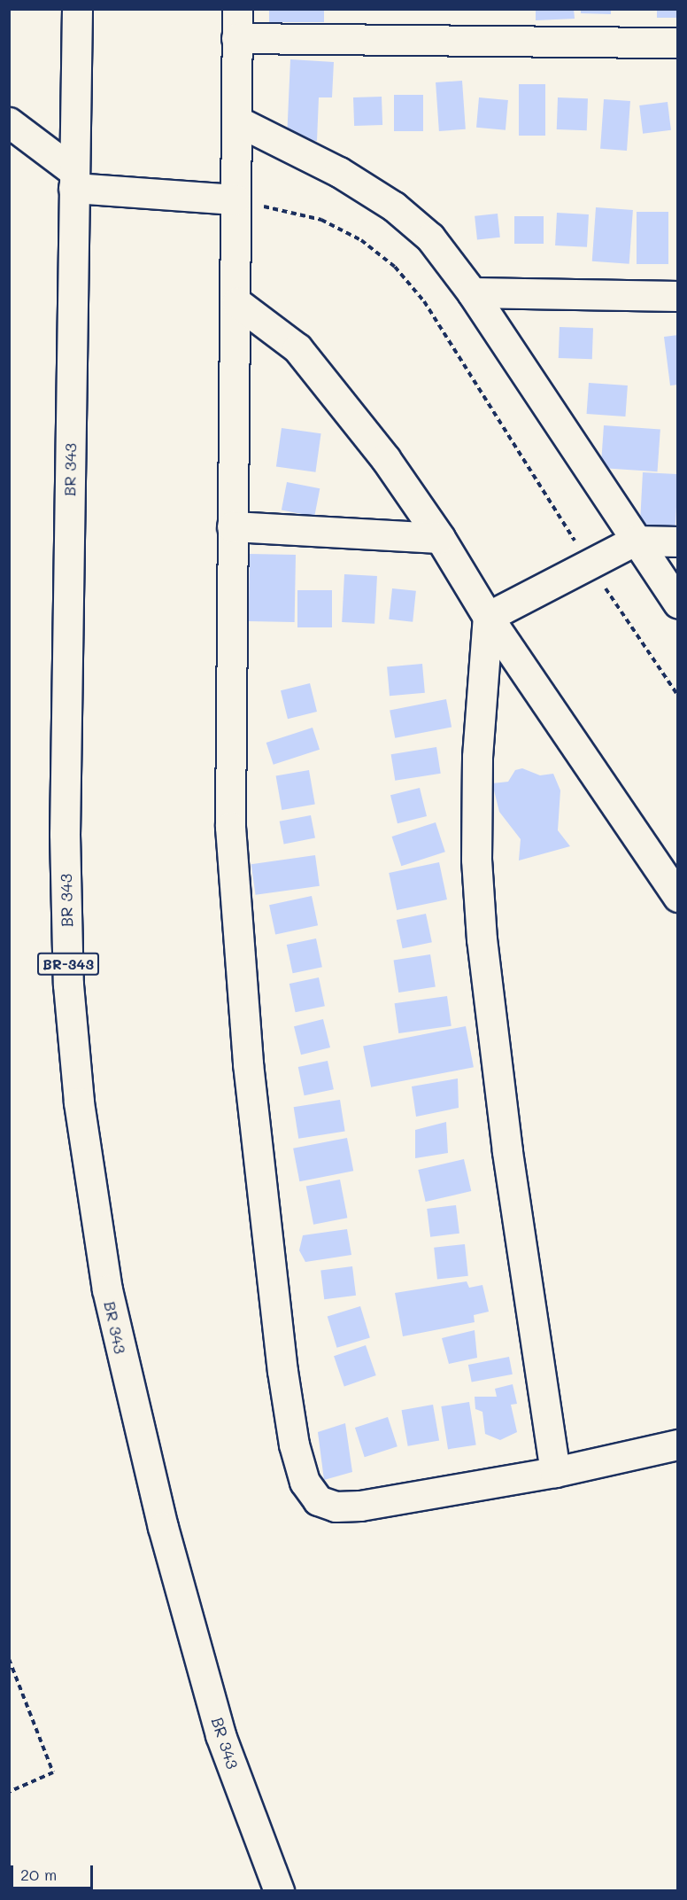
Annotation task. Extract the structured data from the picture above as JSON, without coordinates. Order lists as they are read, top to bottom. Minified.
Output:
{"streets":{"street":["BR 343","BR-343"]},"scale_bar":"20 m"}
